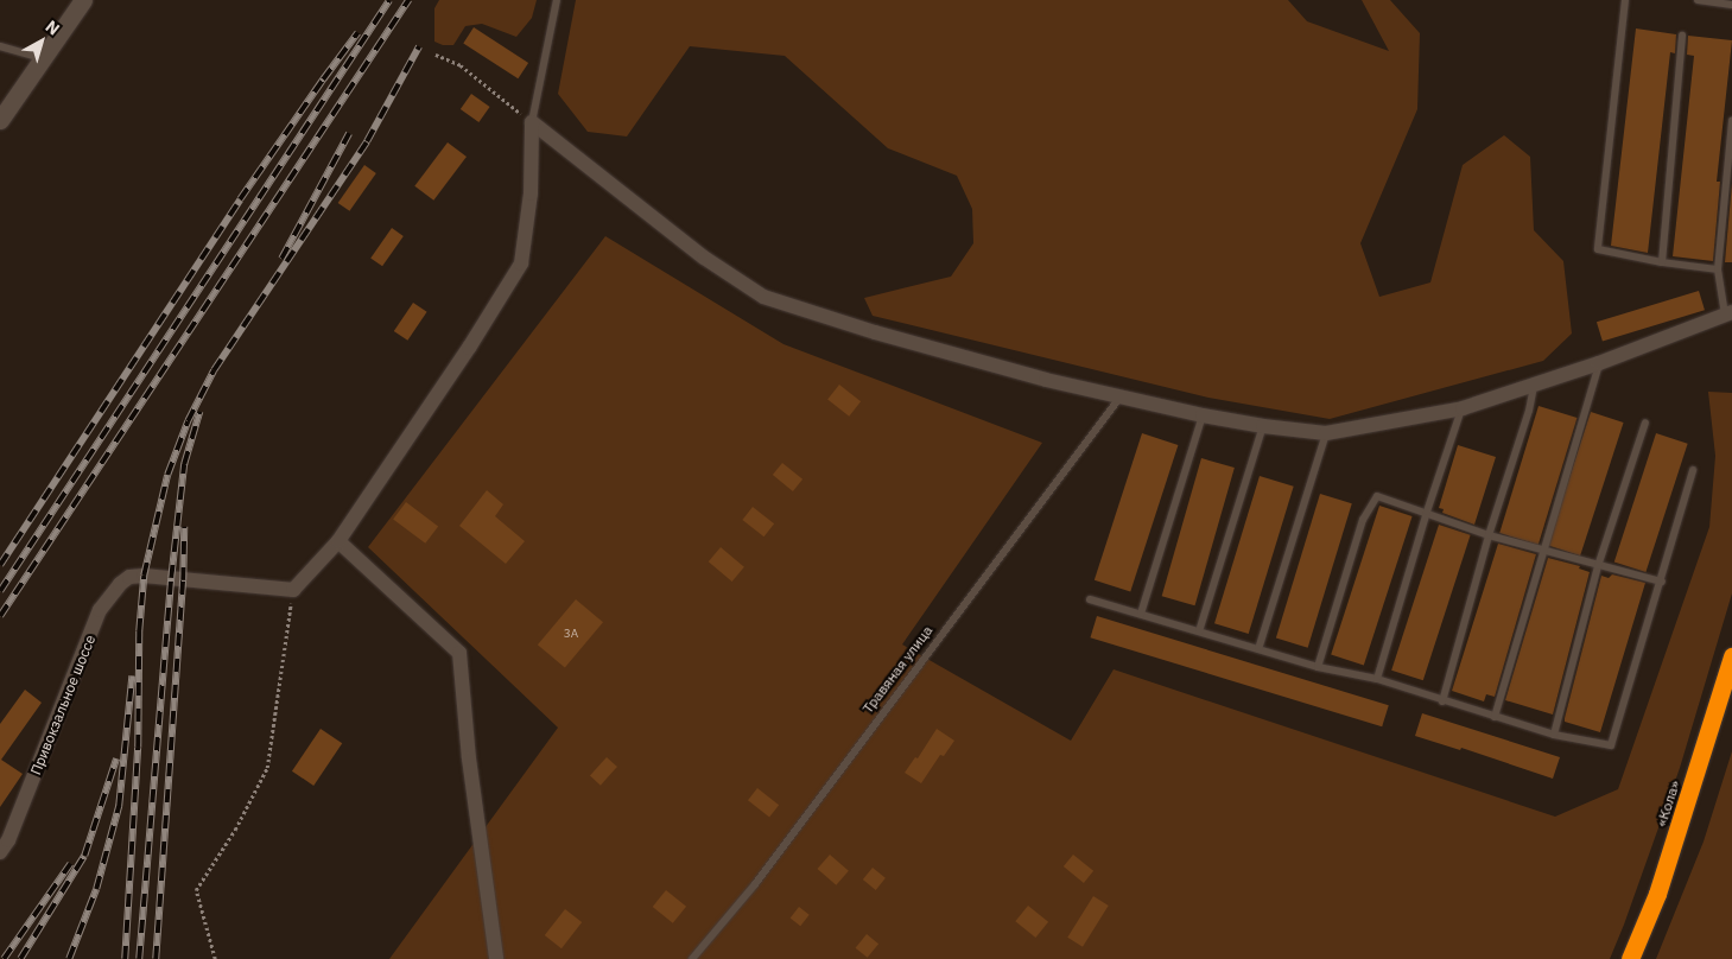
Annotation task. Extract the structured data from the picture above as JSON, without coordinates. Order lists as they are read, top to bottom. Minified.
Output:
{"streets":{"highway":["«Кола»"],"street":["Привокзальное шоссе"],"lane":["Травяная улица"]},"house_numbers":["3А"],"north":"top right"}
